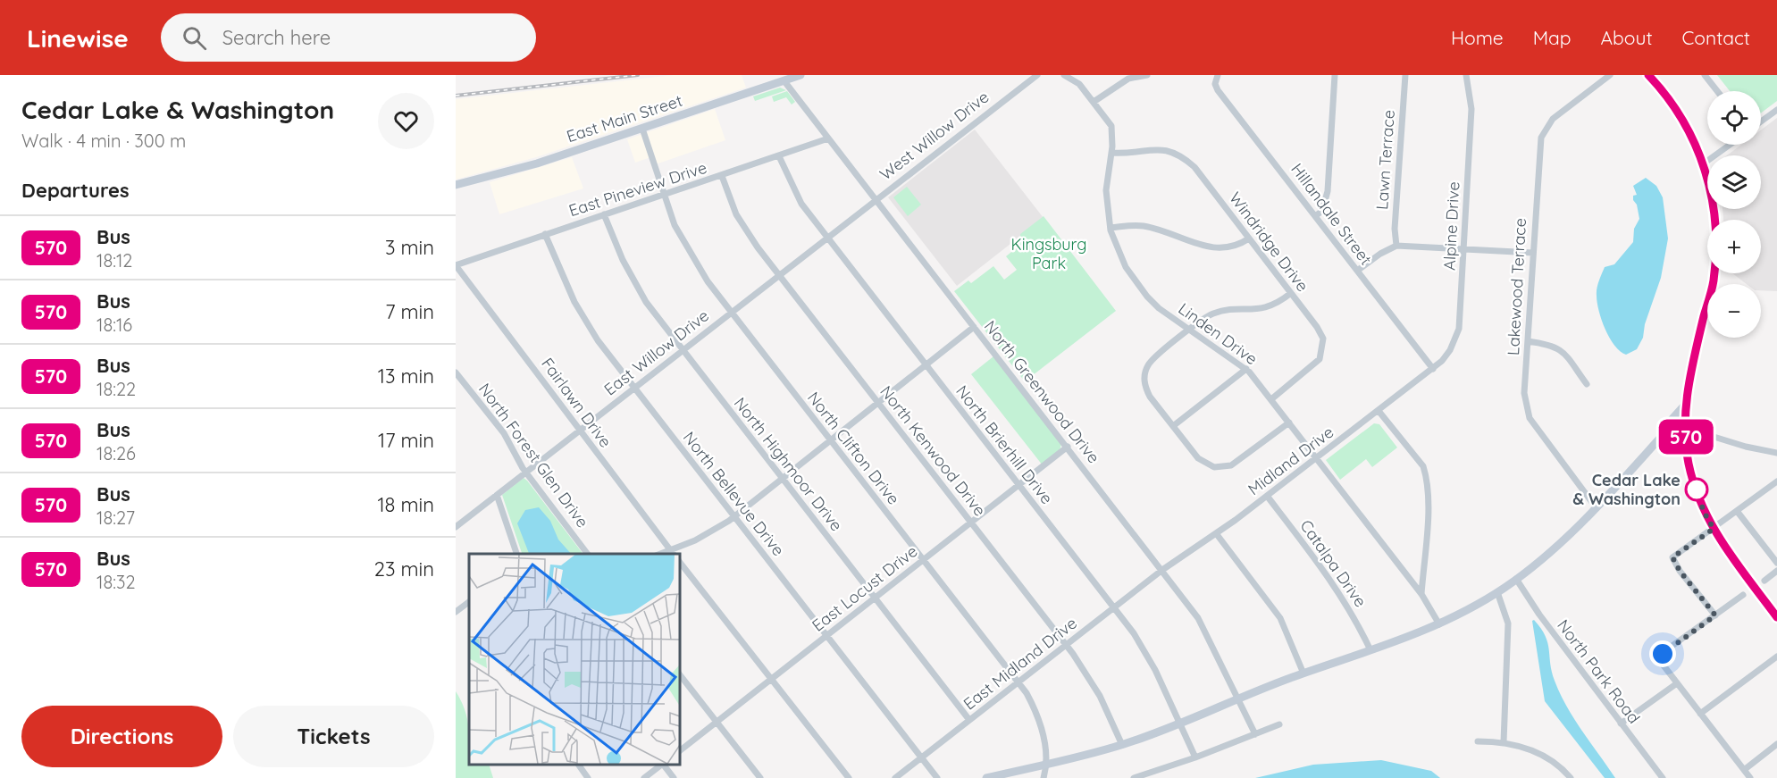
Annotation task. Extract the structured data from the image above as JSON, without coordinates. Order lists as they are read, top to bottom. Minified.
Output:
{"streets":{"main road":["East Main Street"],"street":["West Willow Drive","Lawn Terrace","East Pineview Drive","Hillandale Street","Alpine Drive","Windridge Drive","Lakewood Terrace","Linden Drive","East Willow Drive","North Greenwood Drive","Fairlawn Drive","North Brierhill Drive","North Clifton Drive","North Kenwood Drive","North Forest Glen Drive","Midland Drive","North Highmoor Drive","North Bellevue Drive","Catalpa Drive","East Locust Drive","East Midland Drive","North Park Road"]},"crossings":[["East Main Street","North Greenwood Drive"],["East Main Street","North Clifton Drive"],["West Willow Drive","East Willow Drive"],["West Willow Drive","North Greenwood Drive"],["East Pineview Drive","North Greenwood Drive"],["East Pineview Drive","Fairlawn Drive"],["East Pineview Drive","North Brierhill Drive"],["East Pineview Drive","North Clifton Drive"],["East Pineview Drive","North Kenwood Drive"],["East Pineview Drive","North Highmoor Drive"],["East Pineview Drive","North Bellevue Drive"],["Hillandale Street","Alpine Drive"],["Hillandale Street","Midland Drive"],["Alpine Drive","Midland Drive"],["Windridge Drive","Linden Drive"],["Linden Drive","Midland Drive"],["East Willow Drive","North Greenwood Drive"],["East Willow Drive","Fairlawn Drive"],["East Willow Drive","North Brierhill Drive"],["East Willow Drive","North Clifton Drive"],["East Willow Drive","North Kenwood Drive"],["East Willow Drive","North Forest Glen Drive"],["East Willow Drive","North Highmoor Drive"],["East Willow Drive","North Bellevue Drive"],["North Greenwood Drive","Midland Drive"],["North Greenwood Drive","East Locust Drive"],["North Greenwood Drive","East Midland Drive"],["North Brierhill Drive","East Locust Drive"],["North Brierhill Drive","East Midland Drive"],["North Clifton Drive","East Locust Drive"],["North Clifton Drive","East Midland Drive"],["North Kenwood Drive","East Locust Drive"],["North Kenwood Drive","East Midland Drive"],["Midland Drive","Catalpa Drive"],["Midland Drive","East Midland Drive"],["North Highmoor Drive","East Locust Drive"],["North Highmoor Drive","East Midland Drive"],["North Bellevue Drive","East Locust Drive"],["North Bellevue Drive","East Midland Drive"]],"parks":["Kingsburg Park"],"places":["Cedar Lake & Washington"],"lines":["bus line 570"],"page":{"header":"Linewise","search":"Search here","nav":["Home","Map","About","Contact"],"heading":[["Cedar Lake & Washington","Walk · 4 min · 300 m"],"Departures"],"on_map":"570","map_buttons":["+","−"],"list":[{"mark":"570","name":"Bus","note":"18:12","value":"3 min"},{"mark":"570","name":"Bus","note":"18:16","value":"7 min"},{"mark":"570","name":"Bus","note":"18:22","value":"13 min"},{"mark":"570","name":"Bus","note":"18:26","value":"17 min"},{"mark":"570","name":"Bus","note":"18:27","value":"18 min"},{"mark":"570","name":"Bus","note":"18:32","value":"23 min"}],"buttons":["Directions","Tickets"]}}
